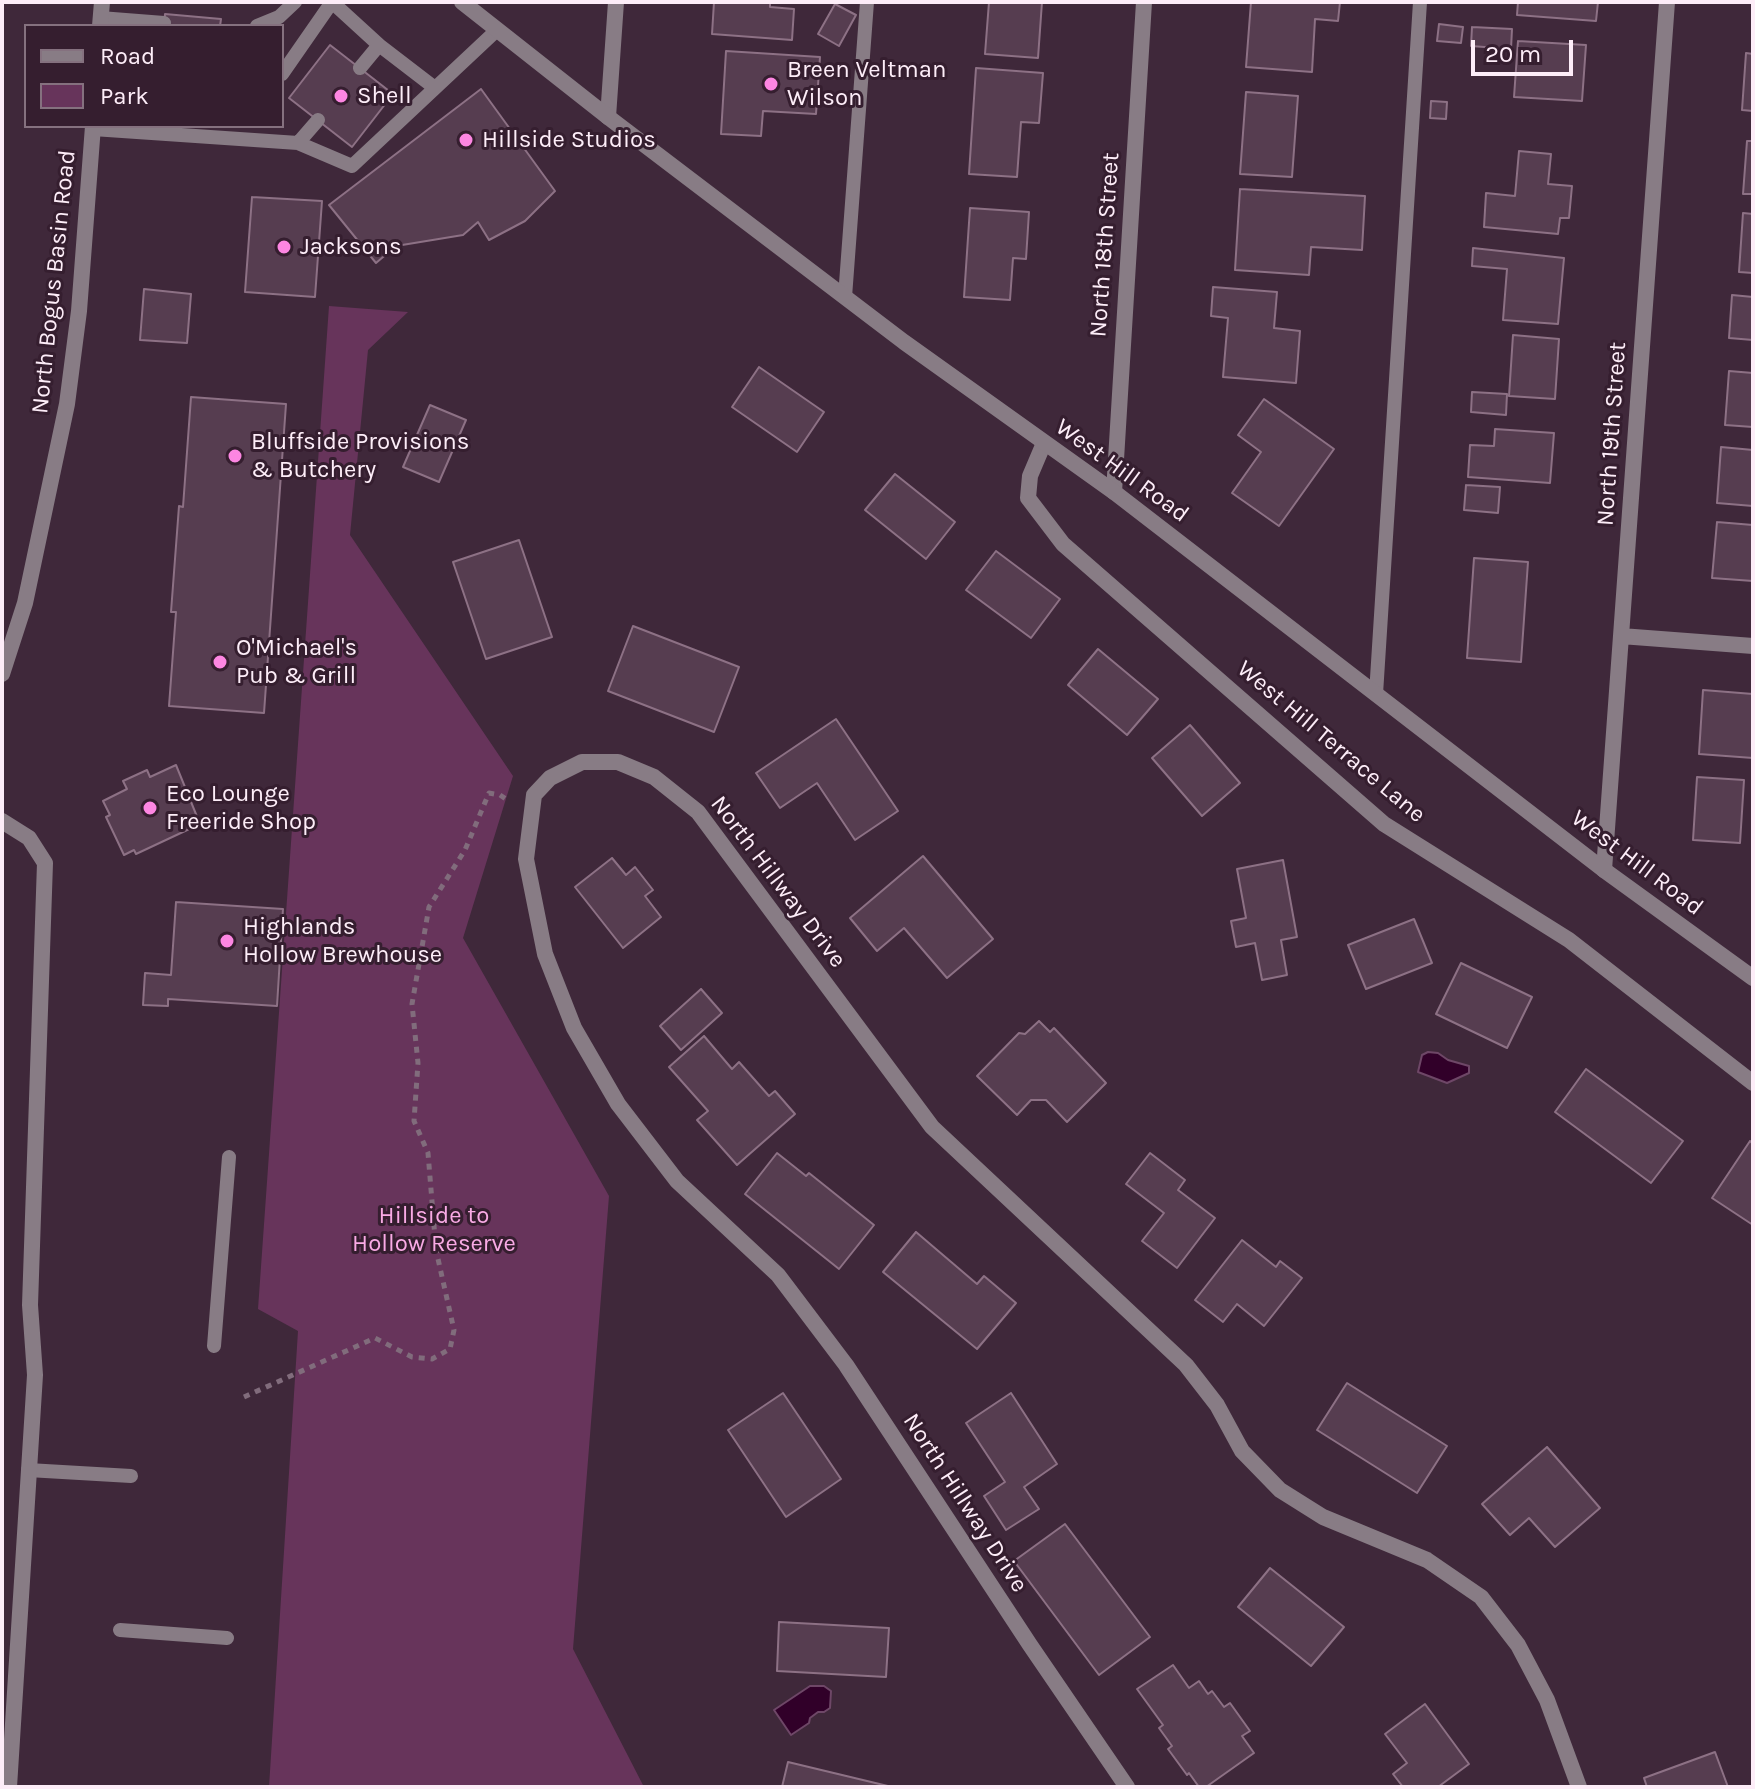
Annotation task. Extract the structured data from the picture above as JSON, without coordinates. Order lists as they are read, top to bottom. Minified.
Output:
{"streets":{"street":["North 18th Street","North Bogus Basin Road","North 19th Street","West Hill Road","West Hill Terrace Lane","North Hillway Drive"]},"crossings":[["North 18th Street","West Hill Road"],["North 19th Street","West Hill Road"],["West Hill Road","West Hill Terrace Lane"]],"parks":["Hillside to Hollow Reserve"],"places":["Breen Veltman Wilson","Shell","Hillside Studios","Jacksons","Bluffside Provisions & Butchery","O'Michael's Pub & Grill","Eco Lounge Freeride Shop","Highlands Hollow Brewhouse"],"legend":["Road","Park"],"scale_bar":"20 m"}
